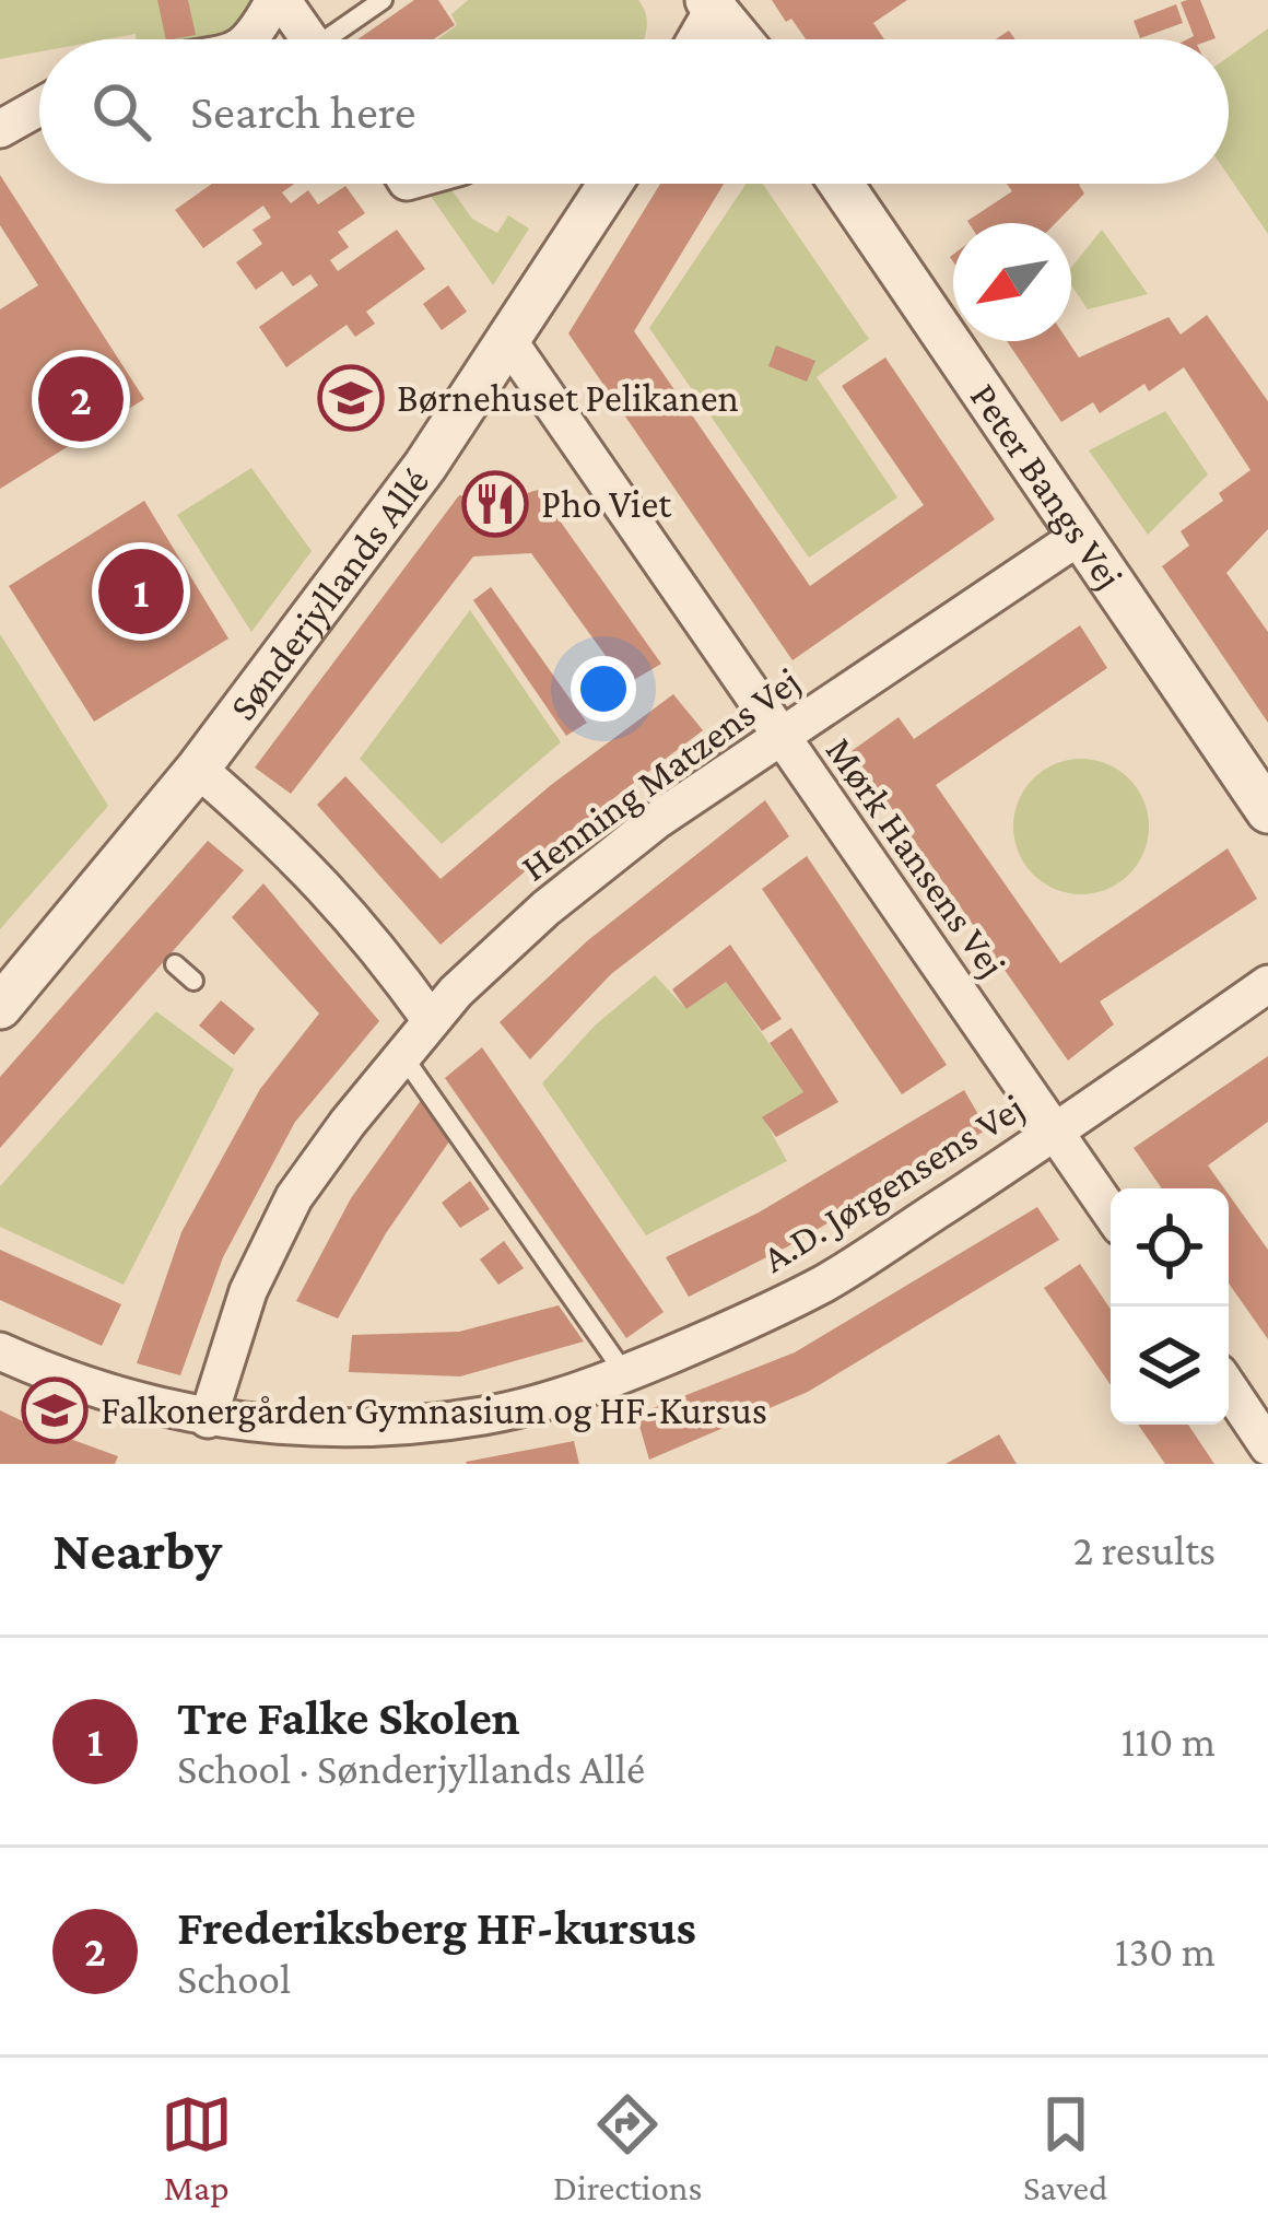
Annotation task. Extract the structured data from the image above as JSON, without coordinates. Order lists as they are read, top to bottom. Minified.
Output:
{"streets":{"street":["Peter Bangs Vej","Sønderjyllands Allé","Henning Matzens Vej","Mørk Hansens Vej","A.D. Jørgensens Vej"]},"crossings":[["Peter Bangs Vej","Henning Matzens Vej"],["Sønderjyllands Allé","Mørk Hansens Vej"],["Henning Matzens Vej","Mørk Hansens Vej"],["Henning Matzens Vej","A.D. Jørgensens Vej"],["Mørk Hansens Vej","A.D. Jørgensens Vej"]],"places":{"school or university":["Børnehuset Pelikanen","Falkonergården Gymnasium og HF-Kursus"],"restaurant":["Pho Viet"]},"north":"bottom left","page":{"search":"Search here","pins":["2","1"],"heading":["Nearby","2 results"],"list":[{"mark":"1","name":"Tre Falke Skolen","note":"School · Sønderjyllands Allé","value":"110 m"},{"mark":"2","name":"Frederiksberg HF-kursus","note":"School","value":"130 m"}],"nav":["Map","Directions","Saved"]}}
